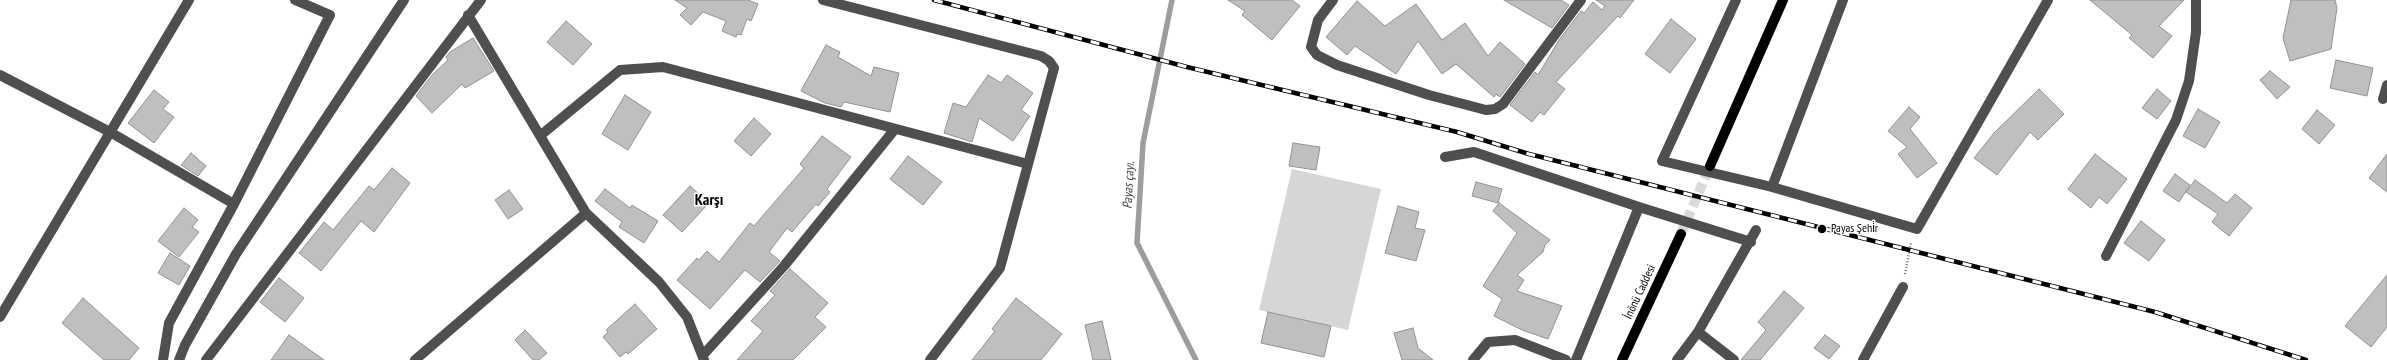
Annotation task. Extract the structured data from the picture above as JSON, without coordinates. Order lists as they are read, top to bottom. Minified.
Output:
{"streets":{"main road":["İnönü Caddesi"]},"districts":["Karşı"],"water":["Payas çayı."],"places":["Payas Şehi̇r"]}
